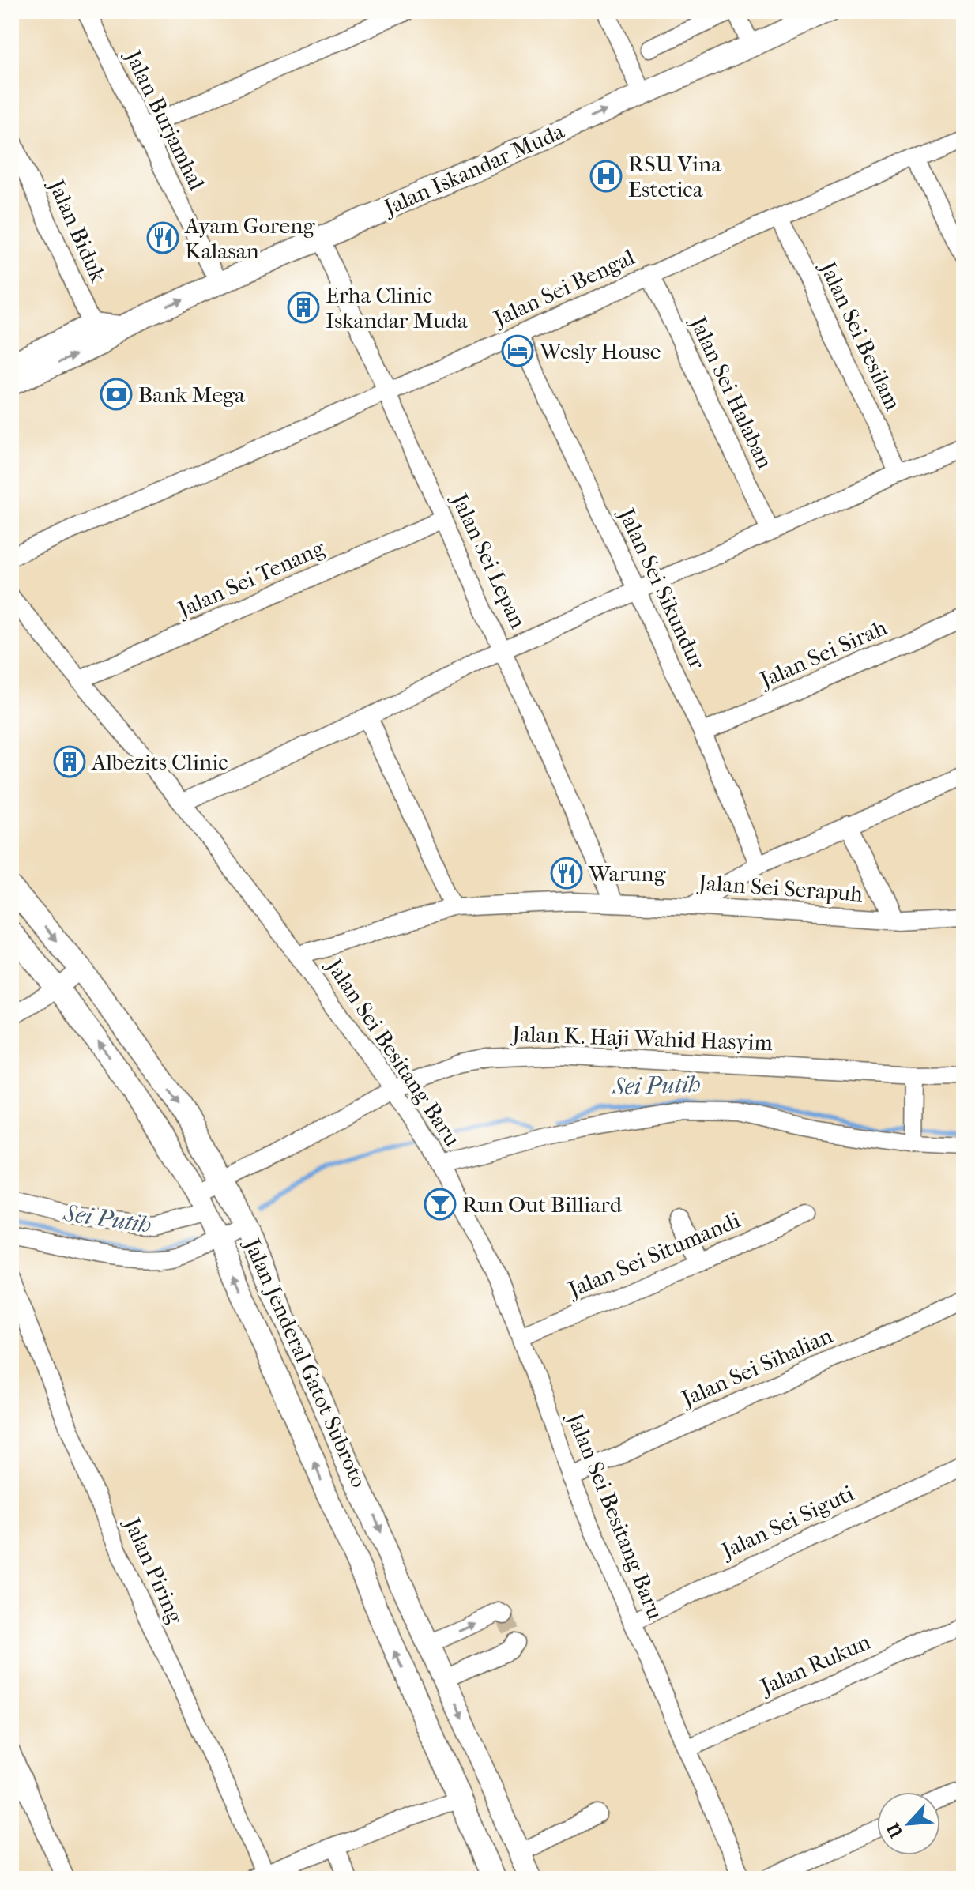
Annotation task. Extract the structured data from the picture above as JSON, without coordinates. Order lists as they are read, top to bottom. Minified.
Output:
{"streets":{"main road":["Jalan Iskandar Muda","Jalan Jenderal Gatot Subroto"],"street":["Jalan Burjamhal","Jalan Biduk","Jalan Sei Bengal","Jalan Sei Besilam","Jalan Sei Halaban","Jalan Sei Lepan","Jalan Sei Tenang","Jalan Sei Sikundur","Jalan Sei Sirah","Jalan Sei Serapuh","Jalan K. Haji Wahid Hasyim","Jalan Sei Besitang Baru","Jalan Sei Situmandi","Jalan Sei Sihalian","Jalan Sei Siguti","Jalan Piring","Jalan Rukun"]},"crossings":[["Jalan Burjamhal","Jalan Iskandar Muda"],["Jalan Iskandar Muda","Jalan Biduk"],["Jalan Iskandar Muda","Jalan Sei Lepan"],["Jalan Sei Bengal","Jalan Sei Besilam"],["Jalan Sei Bengal","Jalan Sei Halaban"],["Jalan Sei Bengal","Jalan Sei Lepan"],["Jalan Sei Bengal","Jalan Sei Sikundur"],["Jalan Sei Lepan","Jalan Sei Tenang"],["Jalan Sei Lepan","Jalan Sei Serapuh"],["Jalan Sei Tenang","Jalan Sei Besitang Baru"],["Jalan Sei Sikundur","Jalan Sei Sirah"],["Jalan Sei Serapuh","Jalan Sei Besitang Baru"],["Jalan K. Haji Wahid Hasyim","Jalan Sei Besitang Baru"],["Jalan K. Haji Wahid Hasyim","Jalan Jenderal Gatot Subroto"],["Jalan Sei Besitang Baru","Jalan Sei Situmandi"],["Jalan Sei Besitang Baru","Jalan Sei Sihalian"],["Jalan Sei Besitang Baru","Jalan Sei Siguti"],["Jalan Sei Besitang Baru","Jalan Rukun"]],"one_way":["Jalan Iskandar Muda"],"water":["Sei Putih"],"places":{"hospital":["RSU Vina Estetica"],"restaurant":["Ayam Goreng Kalasan","Warung"],"building":["Erha Clinic Iskandar Muda","Albezits Clinic"],"hotel":["Wesly House"],"bank":["Bank Mega"],"bar":["Run Out Billiard"]},"north":"bottom left"}
